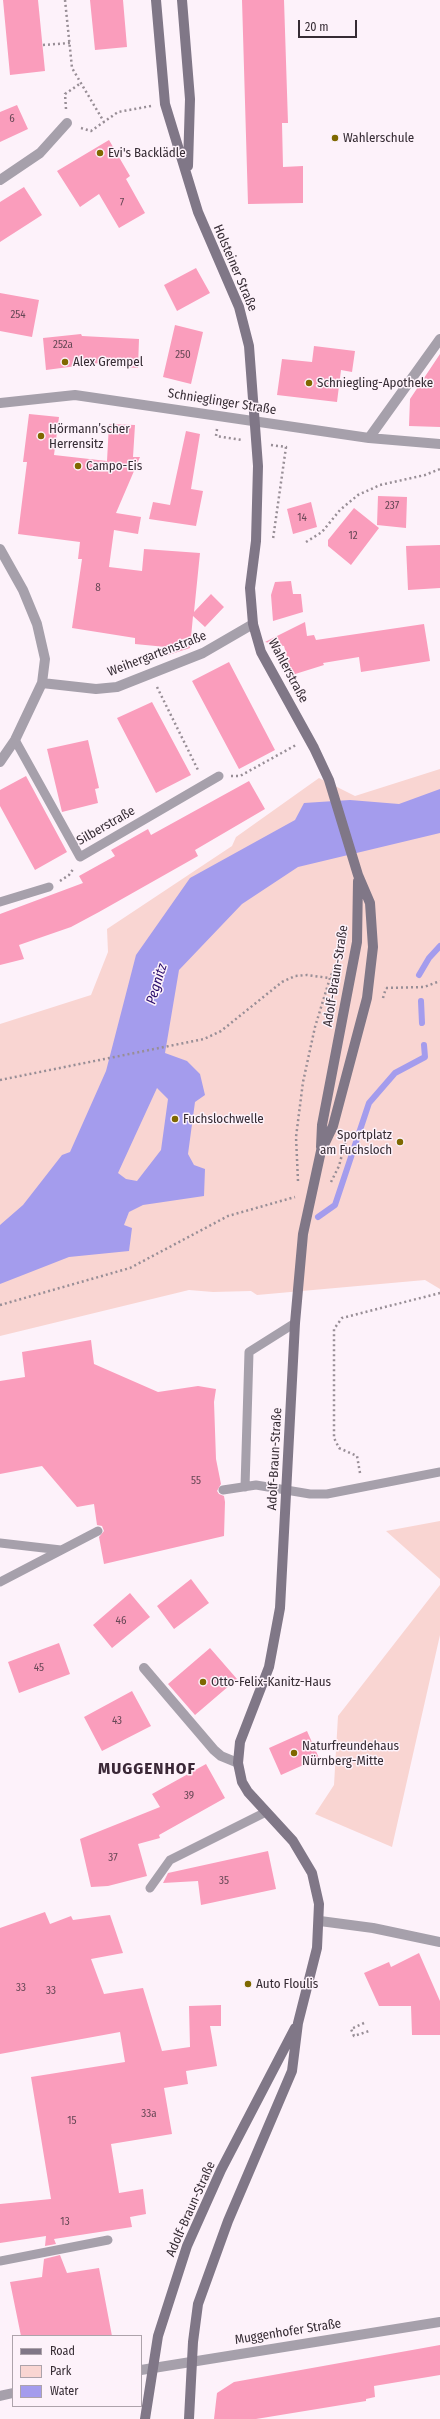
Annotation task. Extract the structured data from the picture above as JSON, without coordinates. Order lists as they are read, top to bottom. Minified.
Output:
{"streets":{"main road":["Holsteiner Straße","Wahlerstraße","Adolf-Braun-Straße"],"street":["Schnieglinger Straße","Weihergartenstraße","Muggenhofer Straße"],"lane":["Silberstraße"]},"crossings":[["Holsteiner Straße","Schnieglinger Straße"],["Holsteiner Straße","Wahlerstraße"],["Schnieglinger Straße","Wahlerstraße"],["Weihergartenstraße","Wahlerstraße"],["Wahlerstraße","Adolf-Braun-Straße"],["Adolf-Braun-Straße","Muggenhofer Straße"]],"districts":["MUGGENHOF"],"water":["Pegnitz"],"places":["Wahlerschule","Evi's Backlädle","Alex Grempel","Schniegling-Apotheke","Hörmann’scher Herrensitz","Campo-Eis","Fuchslochwelle","Sportplatz am Fuchsloch","Otto-Felix-Kanitz-Haus","Naturfreundehaus Nürnberg-Mitte","Auto Floulis"],"house_numbers":["6","7","254","252a","250","237","14","12","8","55","46","45","43","39","37","35","33","33","33a","15","13"],"legend":["Road","Park","Water"],"scale_bar":"20 m"}
